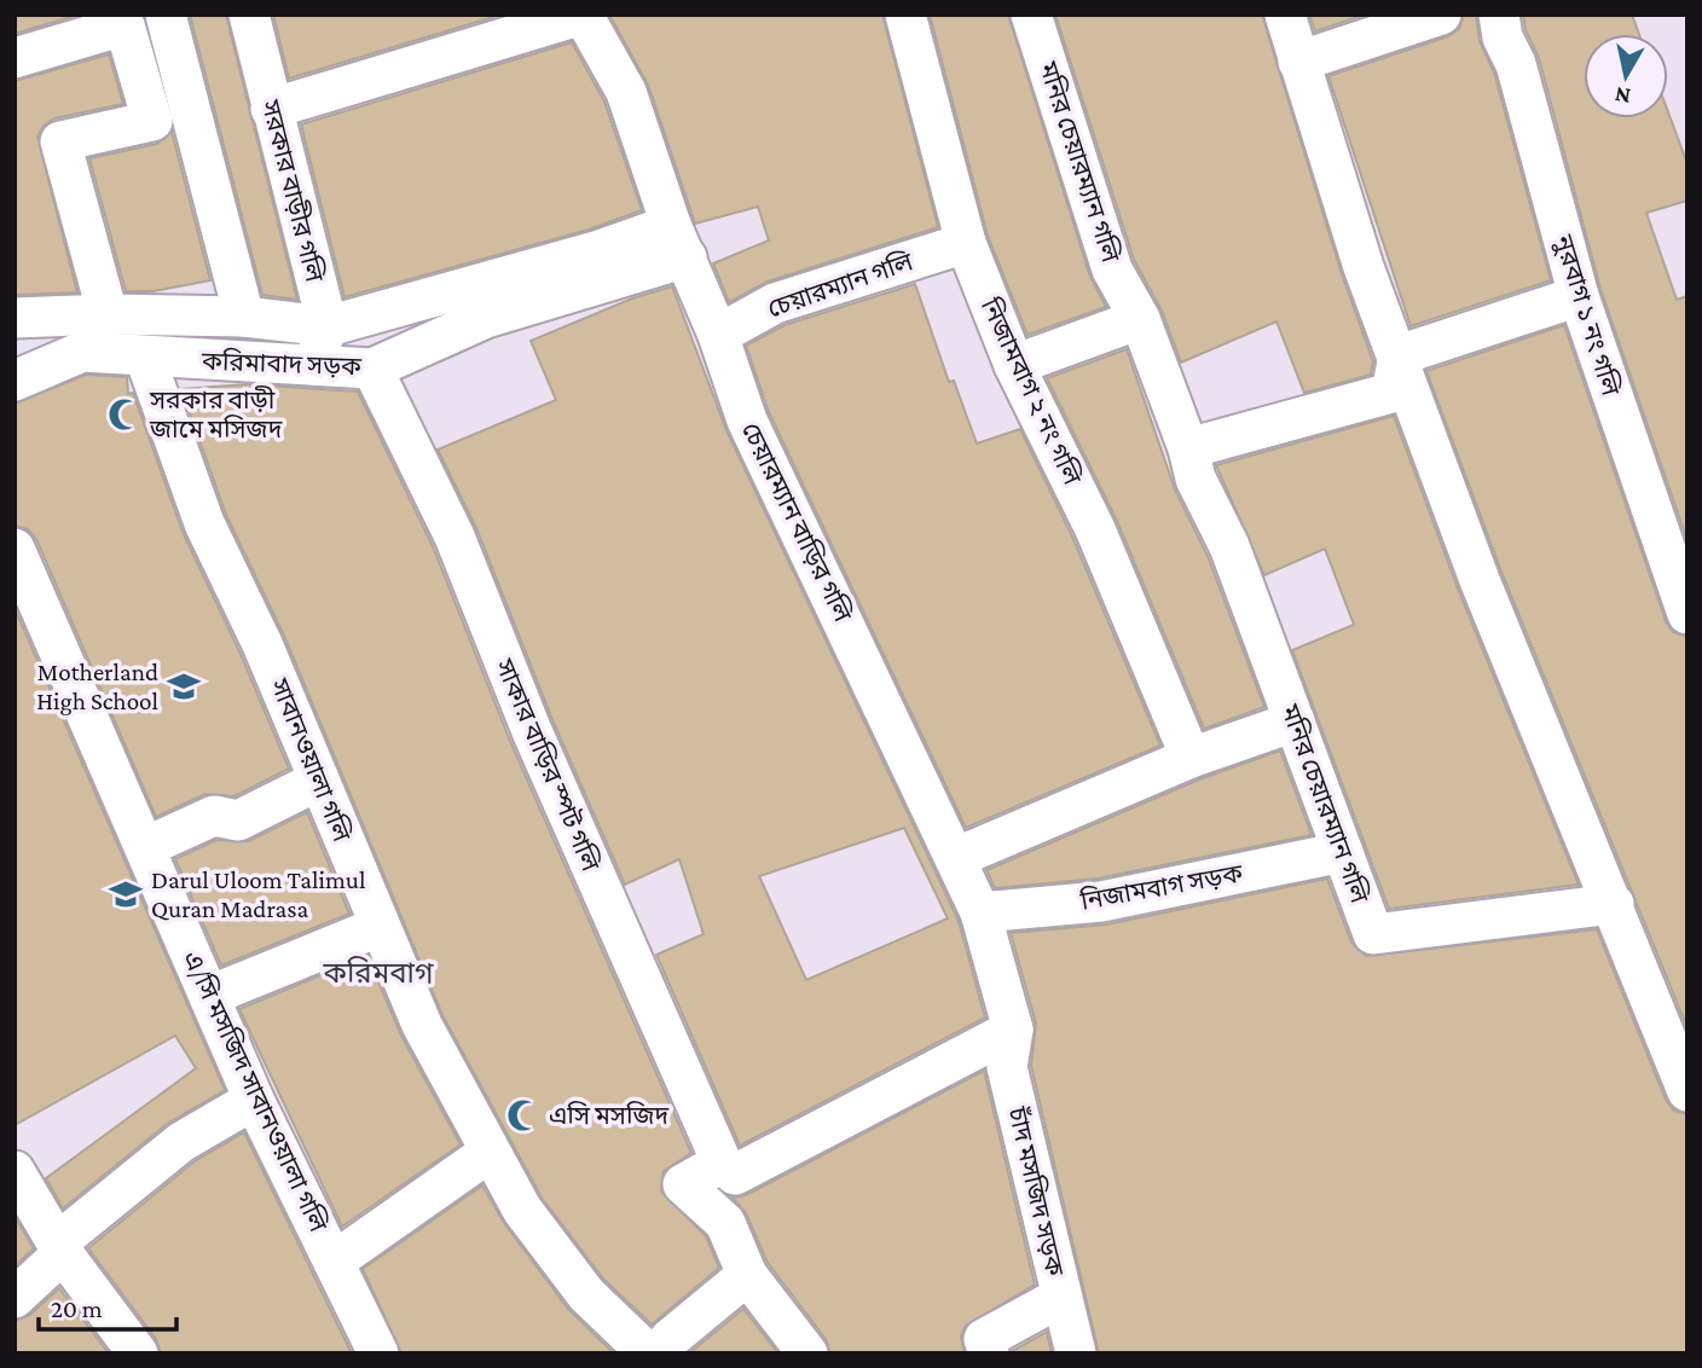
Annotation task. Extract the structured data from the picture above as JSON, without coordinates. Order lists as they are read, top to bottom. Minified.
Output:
{"streets":{"street":["মনির চেয়ারম্যান গলি","সরকার বাড়ীর গলি","চেয়ারম্যান গলি","নুরবাগ ১ নং গলি","করিমাবাদ সড়ক","নিজামবাগ ২ নং গলি","চেয়ারম্যান বাড়ির গলি","সাবানওয়ালা গলি","সাকার বাড়ির স্পট গলি","নিজামবাগ সড়ক","এ/সি মসজিদ সাবানওয়ালা গলি","চাঁদ মসজিদ সড়ক"]},"crossings":[["মনির চেয়ারম্যান গলি","নিজামবাগ সড়ক"],["চেয়ারম্যান গলি","নিজামবাগ ২ নং গলি"],["চেয়ারম্যান গলি","চেয়ারম্যান বাড়ির গলি"],["করিমাবাদ সড়ক","চেয়ারম্যান বাড়ির গলি"],["করিমাবাদ সড়ক","সাবানওয়ালা গলি"],["করিমাবাদ সড়ক","সাকার বাড়ির স্পট গলি"],["চেয়ারম্যান বাড়ির গলি","নিজামবাগ সড়ক"],["চেয়ারম্যান বাড়ির গলি","চাঁদ মসজিদ সড়ক"]],"districts":["করিমবাগ"],"places":{"mosque":["সরকার বাড়ী জামে মসিজদ","এসি মসজিদ"],"school or university":["Motherland High School","Darul Uloom Talimul Quran Madrasa"]},"scale_bar":"20 m","north":"bottom"}
